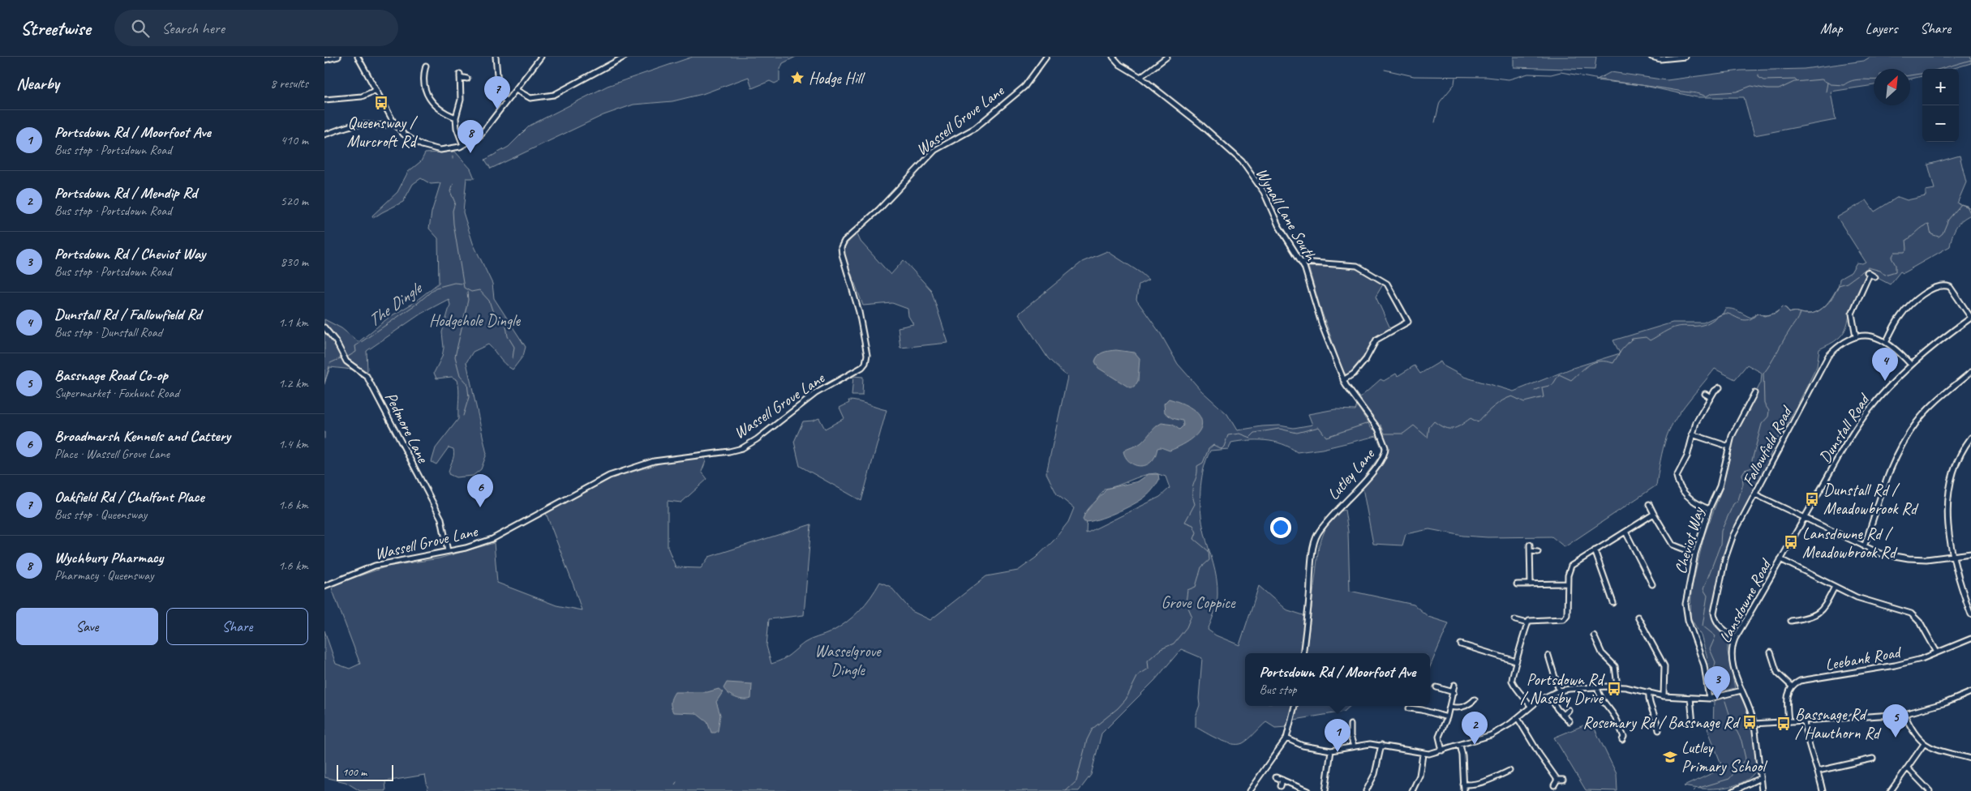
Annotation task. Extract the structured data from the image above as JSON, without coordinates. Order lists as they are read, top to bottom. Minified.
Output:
{"streets":{"street":["Wassell Grove Lane","Wynall Lane South","Pedmore Lane","Dunstall Road","Fallowfield Road","Lutley Lane","Cheviot Way","Lansdowne Road","Leebank Road"]},"crossings":[["Wassell Grove Lane","Pedmore Lane"],["Wynall Lane South","Lutley Lane"],["Dunstall Road","Lansdowne Road"],["Fallowfield Road","Lansdowne Road"]],"water":["The Dingle"],"parks":["Hodgehole Dingle","Grove Coppice","Wasselgrove Dingle"],"places":{"place":["Hodge Hill"],"bus stop":["Queensway / Murcroft Rd","Dunstall Rd / Meadowbrook Rd","Lansdowne Rd / Meadowbrook Rd","Portsdown Rd / Naseby Drive","Rosemary Rd / Bassnage Rd","Bassnage Rd / Hawthorn Rd"],"school or university":["Lutley Primary School"]},"scale_bar":"100 m","north":"top right","page":{"header":"Streetwise","search":"Search here","nav":["Map","Layers","Share"],"heading":["Nearby","8 results"],"map_buttons":["+","−"],"pins":["7","8","4","6","3","5","2","1"],"list":[{"mark":"1","name":"Portsdown Rd / Moorfoot Ave","note":"Bus stop · Portsdown Road","value":"410 m"},{"mark":"2","name":"Portsdown Rd / Mendip Rd","note":"Bus stop · Portsdown Road","value":"520 m"},{"mark":"3","name":"Portsdown Rd / Cheviot Way","note":"Bus stop · Portsdown Road","value":"830 m"},{"mark":"4","name":"Dunstall Rd / Fallowfield Rd","note":"Bus stop · Dunstall Road","value":"1.1 km"},{"mark":"5","name":"Bassnage Road Co-op","note":"Supermarket · Foxhunt Road","value":"1.2 km"},{"mark":"6","name":"Broadmarsh Kennels and Cattery","note":"Place · Wassell Grove Lane","value":"1.4 km"},{"mark":"7","name":"Oakfield Rd / Chalfont Place","note":"Bus stop · Queensway","value":"1.6 km"},{"mark":"8","name":"Wychbury Pharmacy","note":"Pharmacy · Queensway","value":"1.6 km"}],"buttons":["Save","Share"],"popup":["Portsdown Rd / Moorfoot Ave","Bus stop"],"scale":"100 m"}}
